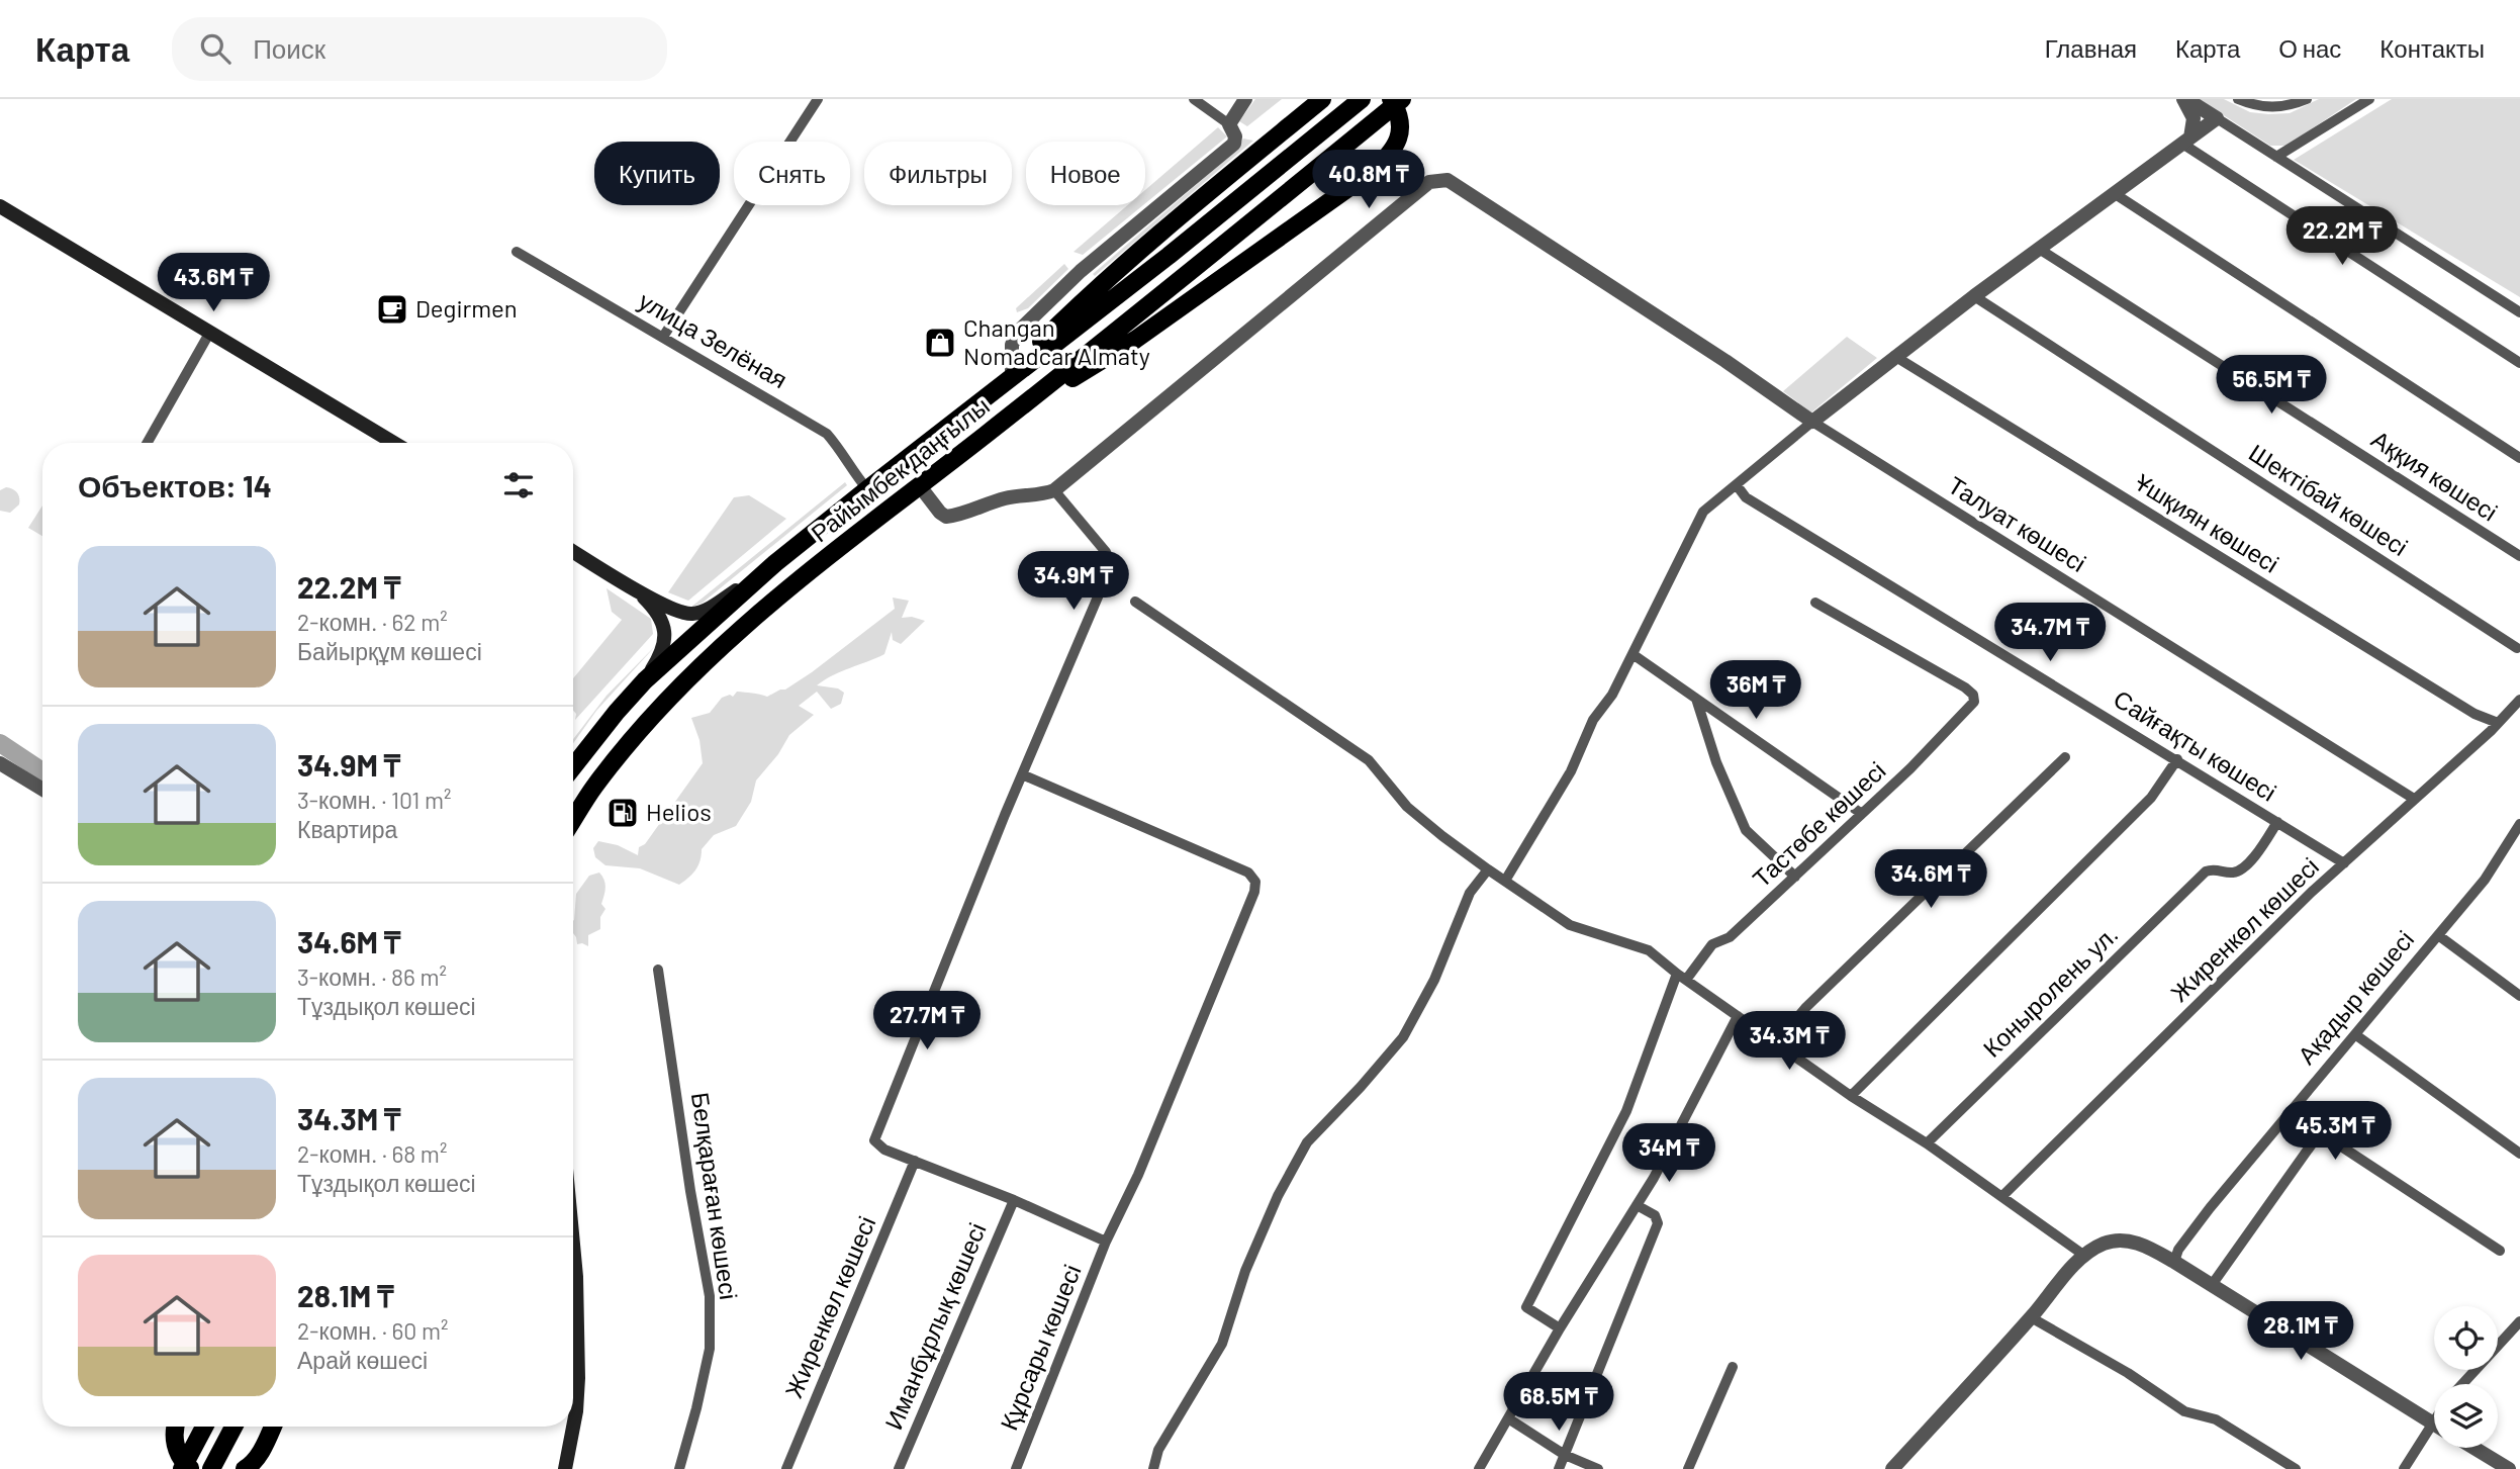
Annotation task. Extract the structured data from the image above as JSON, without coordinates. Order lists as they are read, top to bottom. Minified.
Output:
{"streets":{"highway":["Райымбек даңғылы"],"street":["улица Зелёная","Аққия көшесі","Шектібай көшесі","Ұшқиян көшесі","Талуат көшесі","Сайғақты көшесі","Тастөбе көшесі","Жиренкөл көшесі","Коныролень ул.","Ақадыр көшесі","Белқараған көшесі","Иманбұрлық көшесі","Құрсары көшесі"]},"crossings":[["улица Зелёная","Райымбек даңғылы"],["Ұшқиян көшесі","Жиренкөл көшесі"],["Талуат көшесі","Жиренкөл көшесі"],["Сайғақты көшесі","Жиренкөл көшесі"],["Сайғақты көшесі","Коныролень ул."]],"places":{"cafe":["Degirmen"],"shop":["Changan Nomadcar Almaty"],"fuel station":["Helios"]},"page":{"header":"Карта","search":"Поиск","nav":["Главная","Карта","О нас","Контакты"],"chip":["Купить","Снять","Фильтры","Новое"],"price":["40.8M ₸","22.2M ₸","43.6M ₸","56.5M ₸","34.9M ₸","34.7M ₸","36M ₸","34.6M ₸","27.7M ₸","34.3M ₸","45.3M ₸","34M ₸","28.1M ₸","68.5M ₸"],"heading":"Объектов: 14","list":[{"name":"22.2M ₸","note":"2-комн. · 62 m² · Байырқұм көшесі"},{"name":"34.9M ₸","note":"3-комн. · 101 m² · Квартира"},{"name":"34.6M ₸","note":"3-комн. · 86 m² · Тұздықол көшесі"},{"name":"34.3M ₸","note":"2-комн. · 68 m² · Тұздықол көшесі"},{"name":"28.1M ₸","note":"2-комн. · 60 m² · Арай көшесі"}]}}
